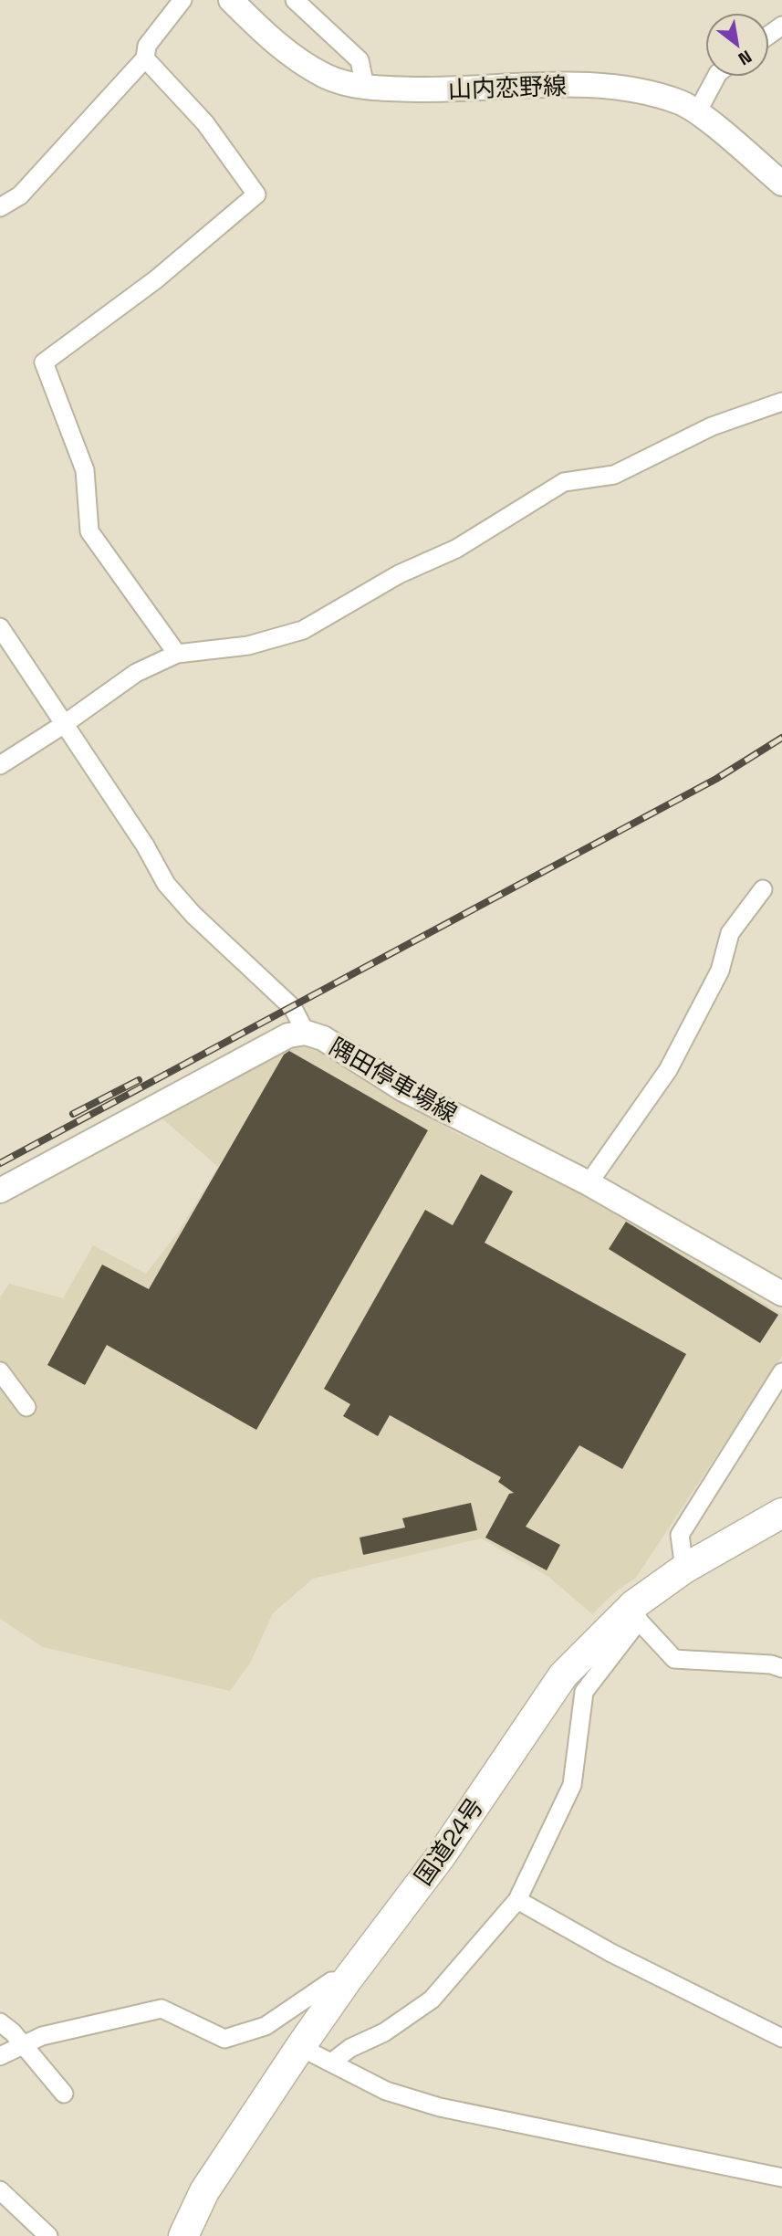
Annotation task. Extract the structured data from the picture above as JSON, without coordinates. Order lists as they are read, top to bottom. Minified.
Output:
{"streets":{"highway":["国道24号"],"main road":["山内恋野線","隅田停車場線"]},"north":"bottom right"}
